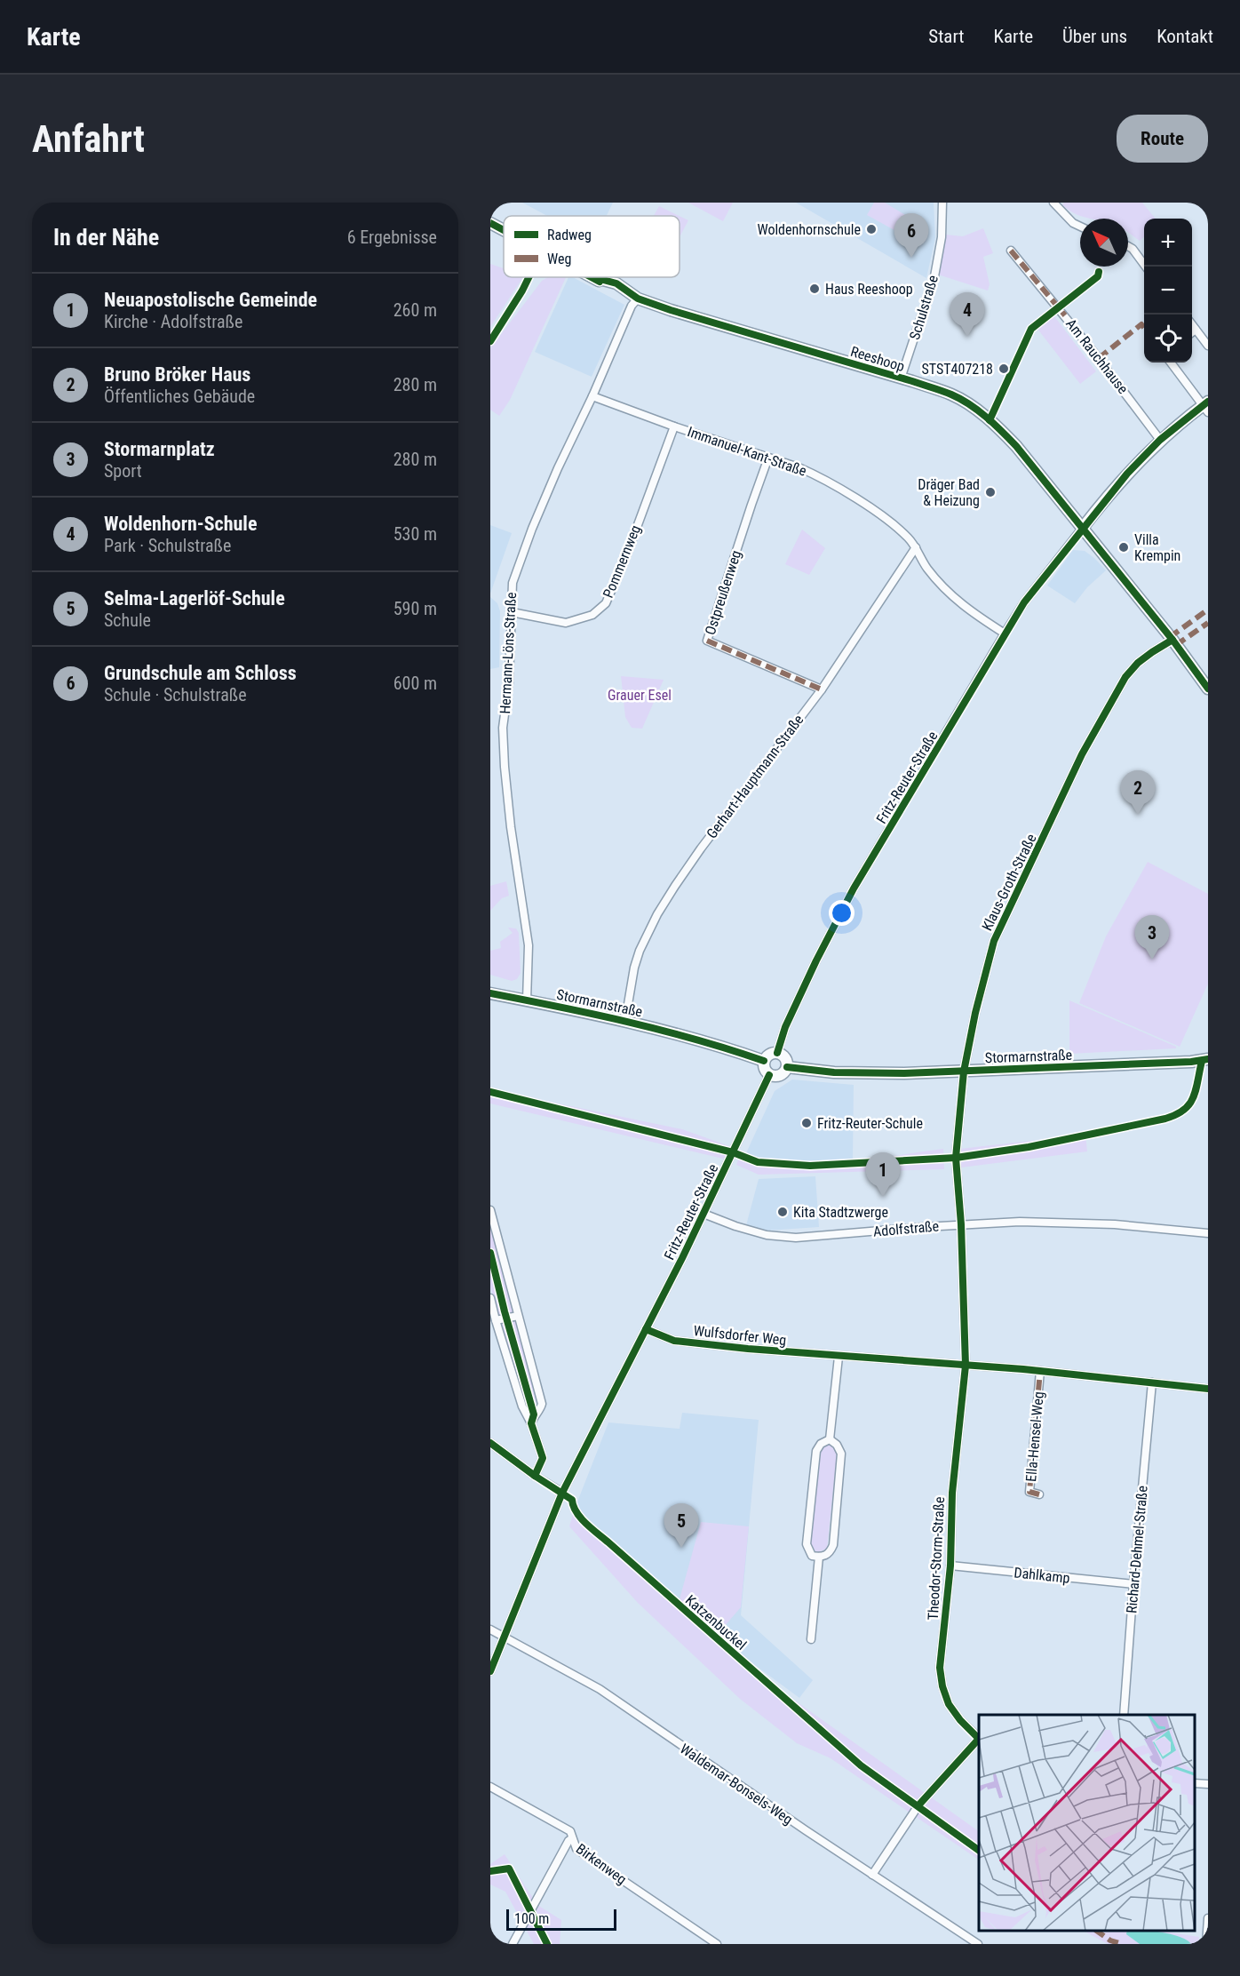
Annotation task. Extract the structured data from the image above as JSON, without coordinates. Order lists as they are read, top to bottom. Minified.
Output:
{"streets":{"street":["Schulstraße","Am Rauchhause","Reeshoop","Immanuel-Kant-Straße","Pommernweg","Ostpreußenweg","Hermann-Löns-Straße","Gerhart-Hauptmann-Straße","Fritz-Reuter-Straße","Klaus-Groth-Straße","Stormarnstraße","Adolfstraße","Wulfsdorfer Weg","Ella-Hensel-Weg","Richard-Dehmel-Straße","Theodor-Storm-Straße","Dahlkamp","Waldemar-Bonsels-Weg","Birkenweg"],"cycle path":["Katzenbuckel"]},"crossings":[["Schulstraße","Reeshoop"],["Reeshoop","Hermann-Löns-Straße"],["Reeshoop","Fritz-Reuter-Straße"],["Reeshoop","Klaus-Groth-Straße"],["Immanuel-Kant-Straße","Pommernweg"],["Immanuel-Kant-Straße","Ostpreußenweg"],["Immanuel-Kant-Straße","Hermann-Löns-Straße"],["Immanuel-Kant-Straße","Gerhart-Hauptmann-Straße"],["Immanuel-Kant-Straße","Fritz-Reuter-Straße"],["Pommernweg","Hermann-Löns-Straße"],["Ostpreußenweg","Gerhart-Hauptmann-Straße"],["Hermann-Löns-Straße","Stormarnstraße"],["Gerhart-Hauptmann-Straße","Stormarnstraße"],["Fritz-Reuter-Straße","Stormarnstraße"],["Fritz-Reuter-Straße","Adolfstraße"],["Fritz-Reuter-Straße","Wulfsdorfer Weg"],["Klaus-Groth-Straße","Stormarnstraße"],["Klaus-Groth-Straße","Adolfstraße"],["Klaus-Groth-Straße","Wulfsdorfer Weg"],["Klaus-Groth-Straße","Theodor-Storm-Straße"],["Wulfsdorfer Weg","Ella-Hensel-Weg"],["Wulfsdorfer Weg","Richard-Dehmel-Straße"],["Wulfsdorfer Weg","Theodor-Storm-Straße"],["Richard-Dehmel-Straße","Dahlkamp"],["Theodor-Storm-Straße","Dahlkamp"]],"parks":["Grauer Esel"],"places":["Woldenhornschule","Haus Reeshoop","STST407218","Dräger Bad & Heizung","Villa Krempin","Fritz-Reuter-Schule","Kita Stadtzwerge"],"legend":["Radweg","Weg"],"scale_bar":"100 m","north":"top left","page":{"header":"Karte","nav":["Start","Karte","Über uns","Kontakt"],"buttons":"Route","title":"Anfahrt","heading":["In der Nähe","6 Ergebnisse"],"pins":["6","4","2","3","1","5"],"map_buttons":["+","−"],"list":[{"mark":"1","name":"Neuapostolische Gemeinde","note":"Kirche · Adolfstraße","value":"260 m"},{"mark":"2","name":"Bruno Bröker Haus","note":"Öffentliches Gebäude","value":"280 m"},{"mark":"3","name":"Stormarnplatz","note":"Sport","value":"280 m"},{"mark":"4","name":"Woldenhorn-Schule","note":"Park · Schulstraße","value":"530 m"},{"mark":"5","name":"Selma-Lagerlöf-Schule","note":"Schule","value":"590 m"},{"mark":"6","name":"Grundschule am Schloss","note":"Schule · Schulstraße","value":"600 m"}],"scale":"100 m"}}
